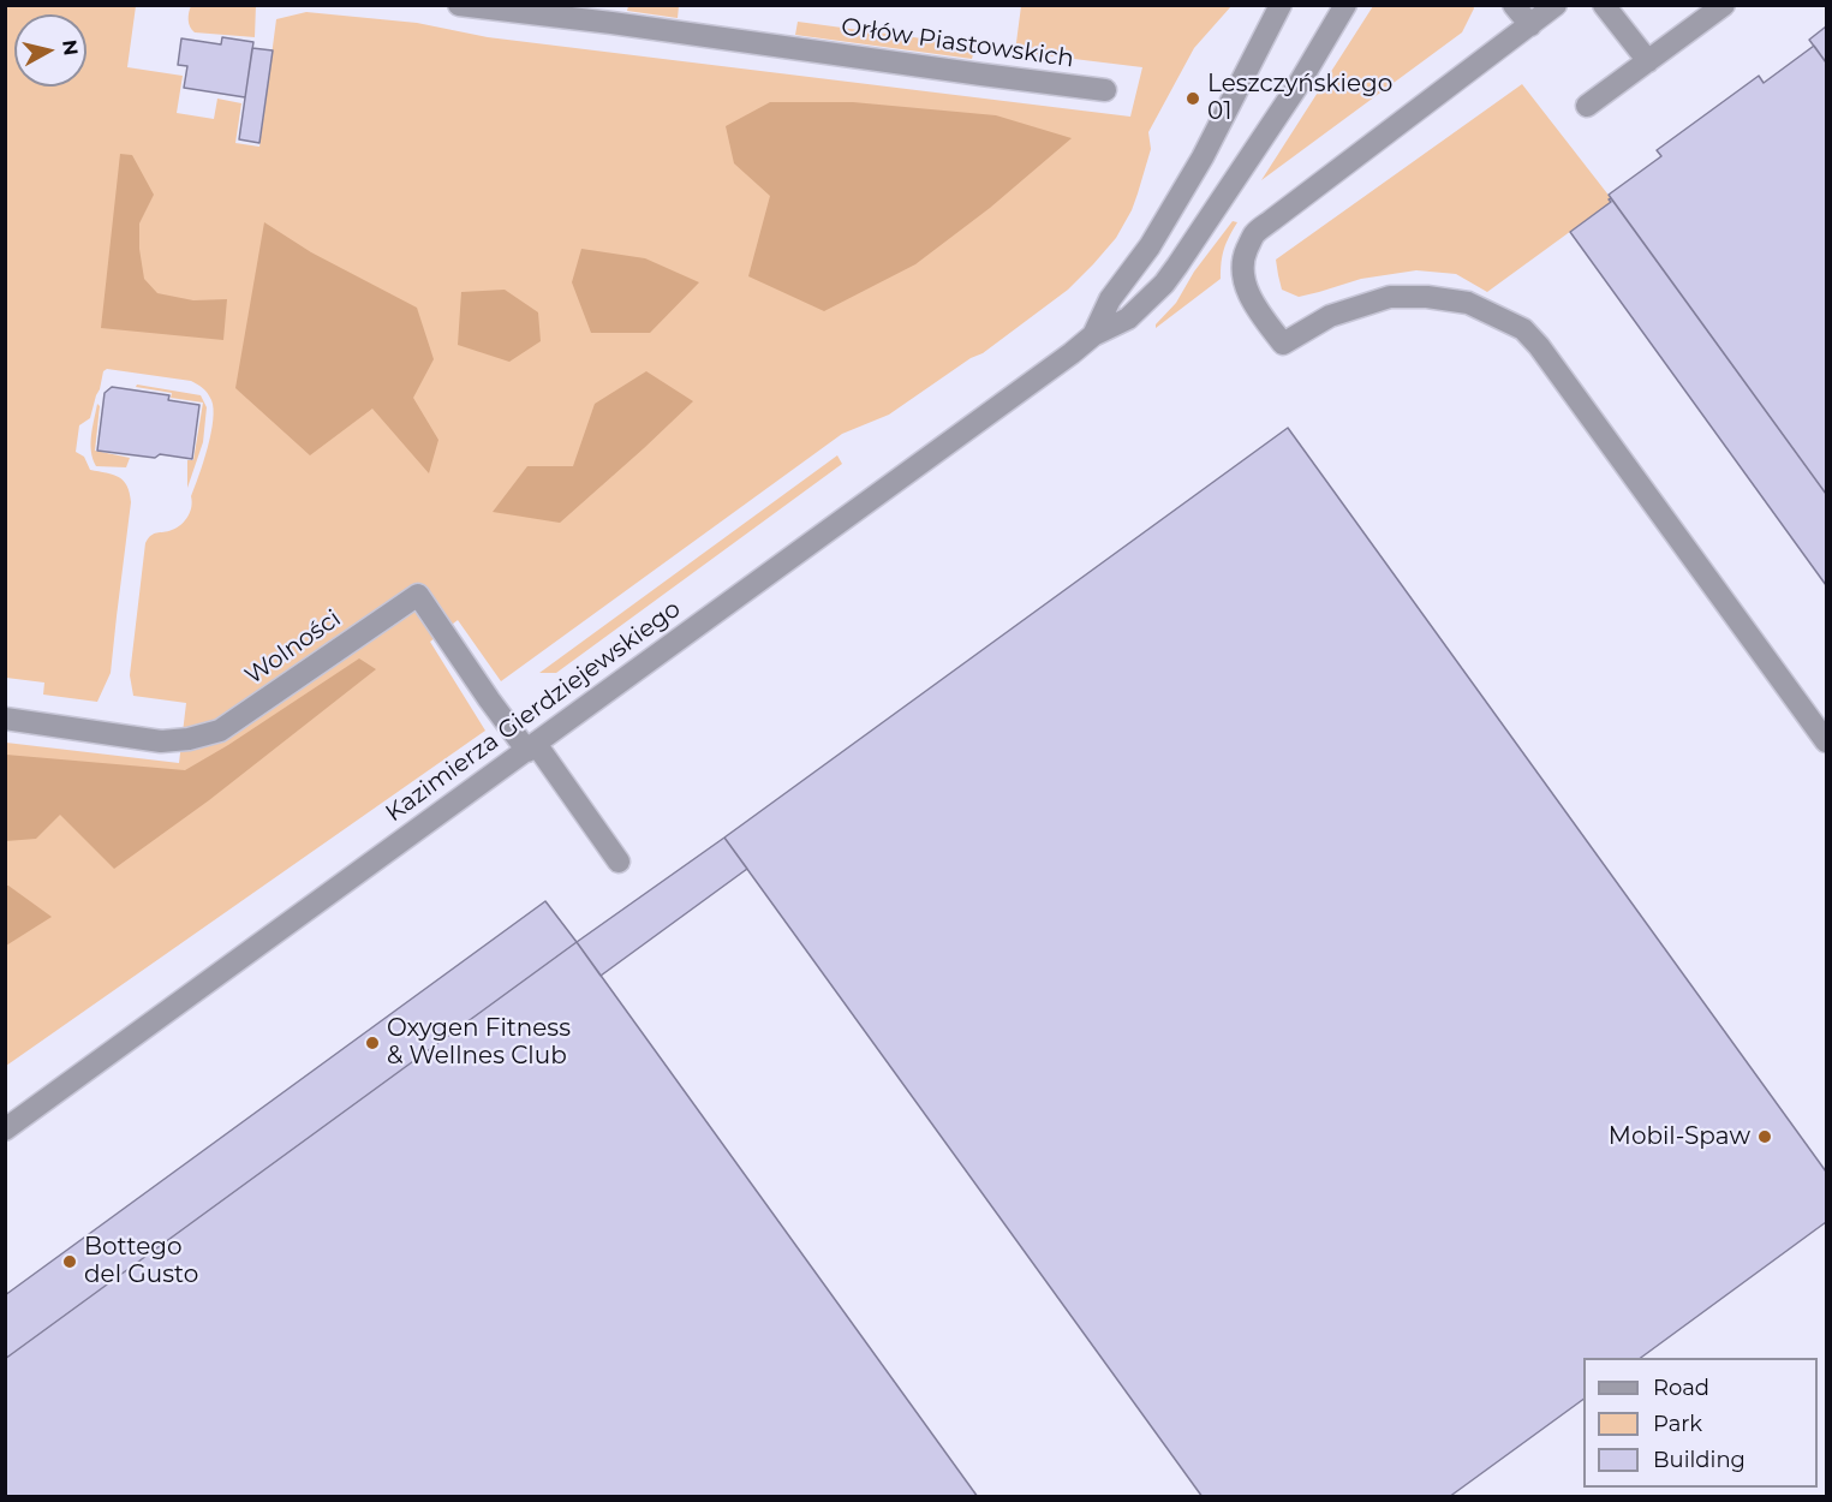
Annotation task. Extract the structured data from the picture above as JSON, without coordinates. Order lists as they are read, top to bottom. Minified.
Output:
{"streets":{"street":["Orłów Piastowskich","Wolności","Kazimierza Gierdziejewskiego"]},"crossings":[["Wolności","Kazimierza Gierdziejewskiego"]],"places":["Leszczyńskiego 01","Oxygen Fitness & Wellnes Club","Mobil-Spaw","Bottego del Gusto"],"legend":["Road","Park","Building"],"north":"right"}
